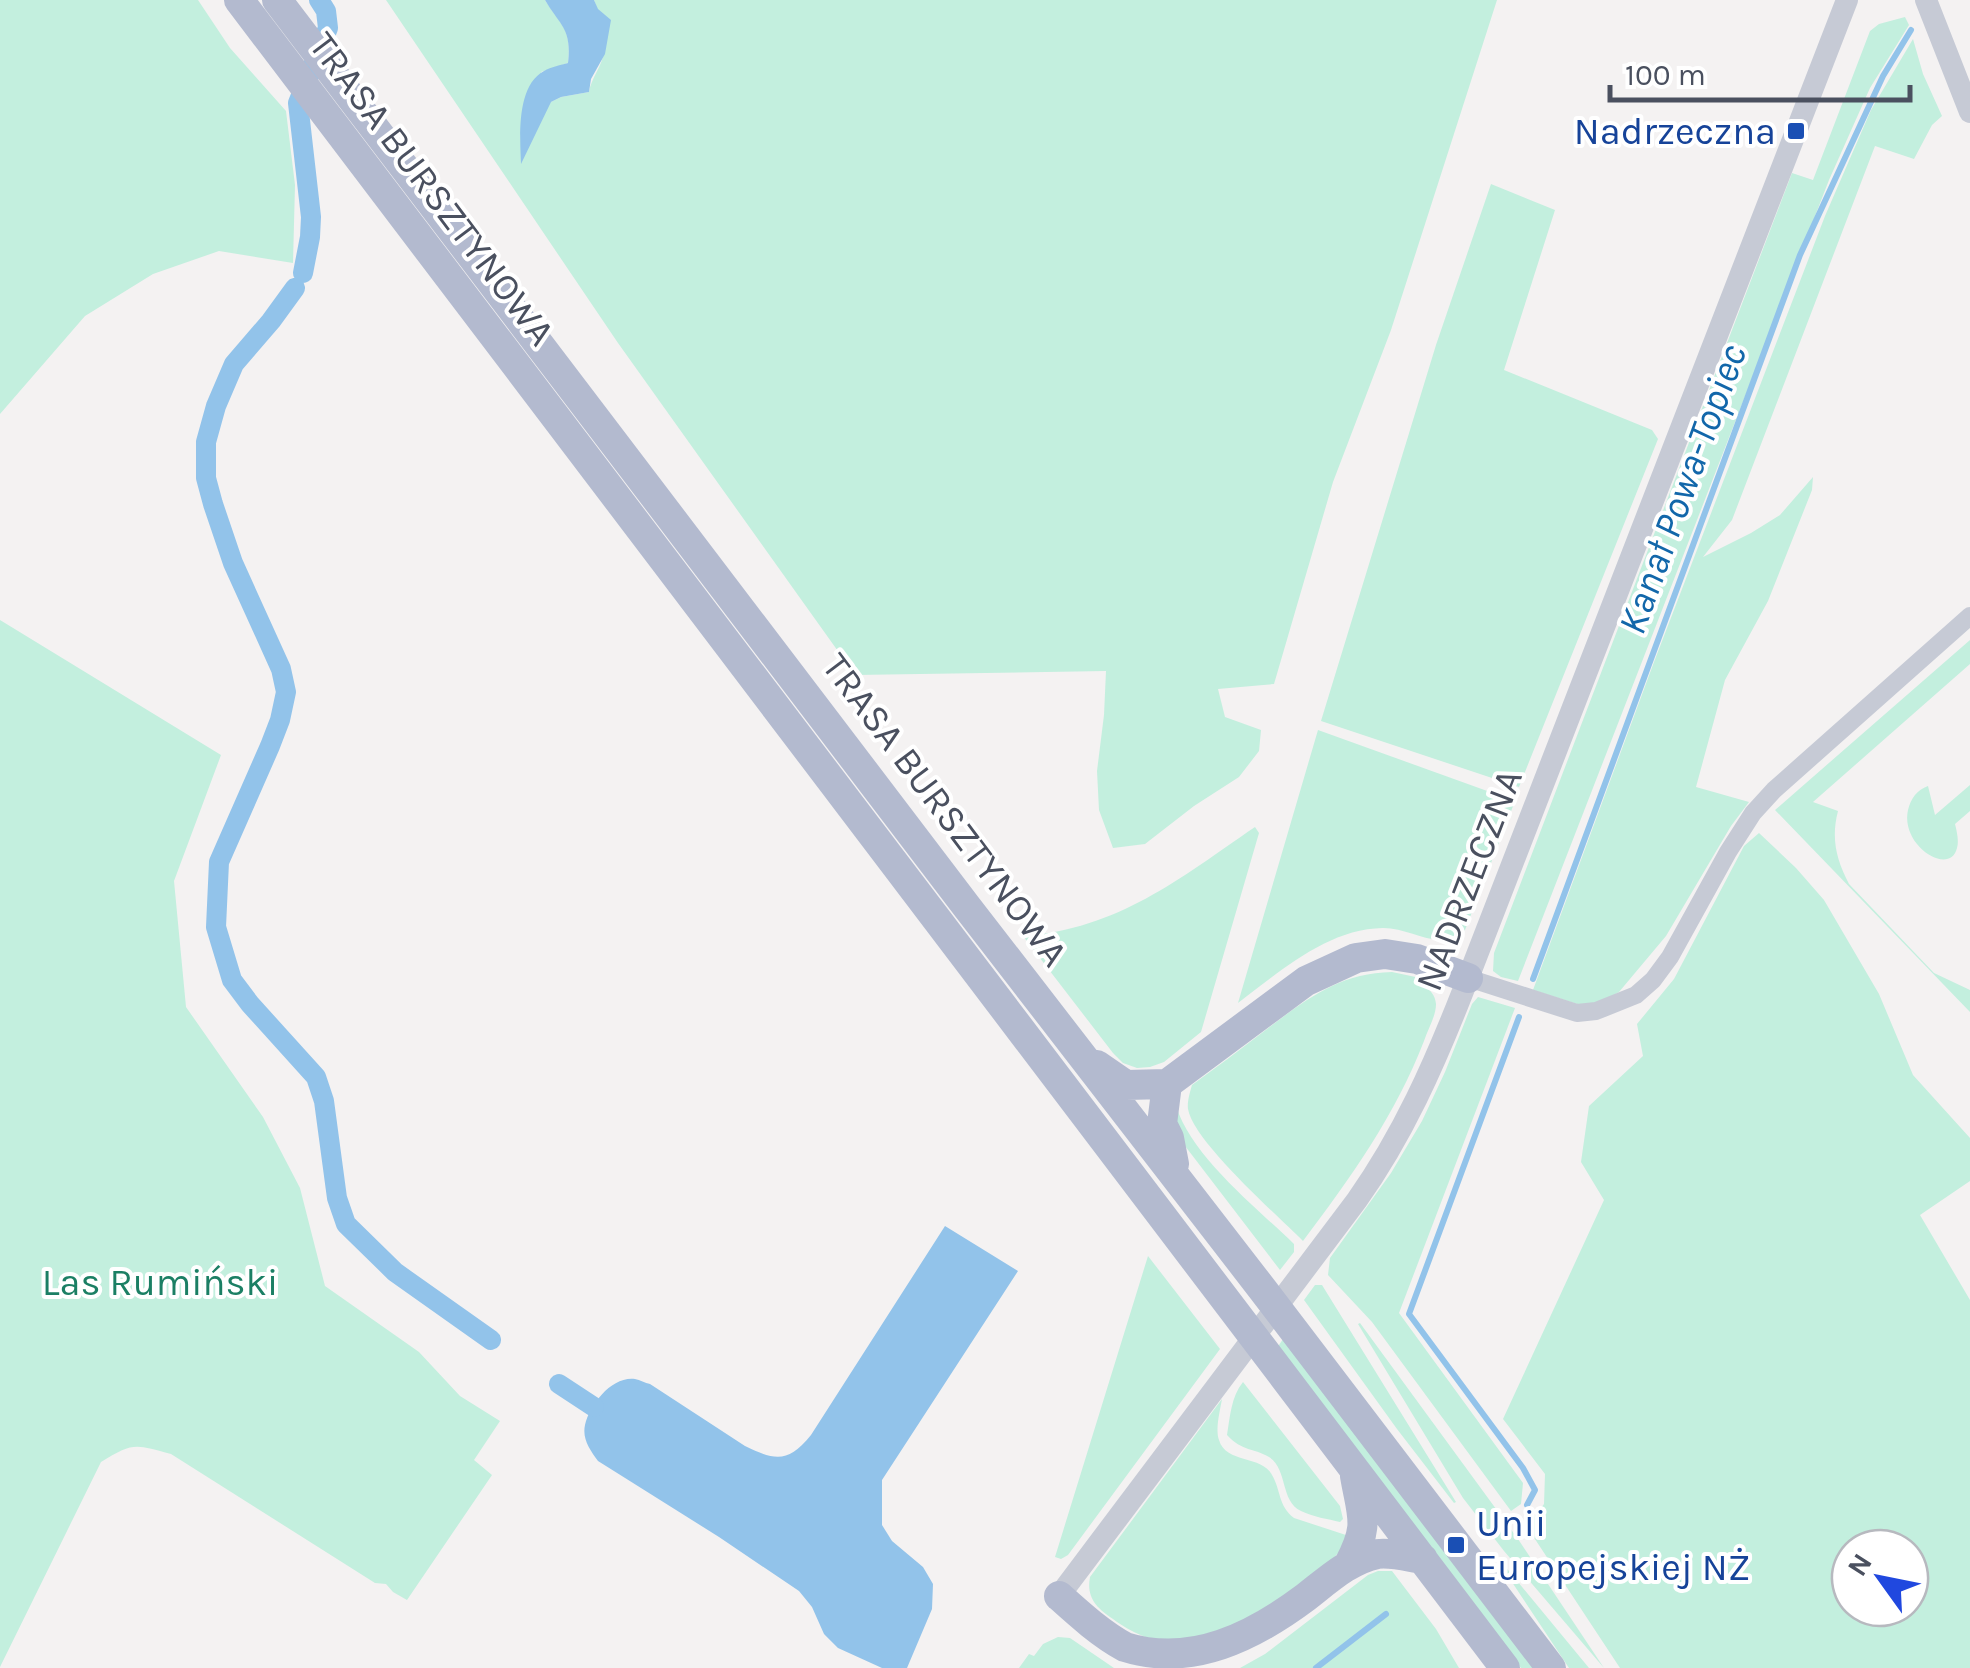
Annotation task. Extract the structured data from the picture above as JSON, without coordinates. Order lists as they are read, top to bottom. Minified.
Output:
{"streets":{"main road":["TRASA BURSZTYNOWA"],"street":["NADRZECZNA"]},"water":["Kanał Powa-Topiec"],"parks":["Las Rumiński"],"places":{"transit":["Nadrzeczna","Unii Europejskiej NŻ"]},"scale_bar":"100 m","north":"top left"}
